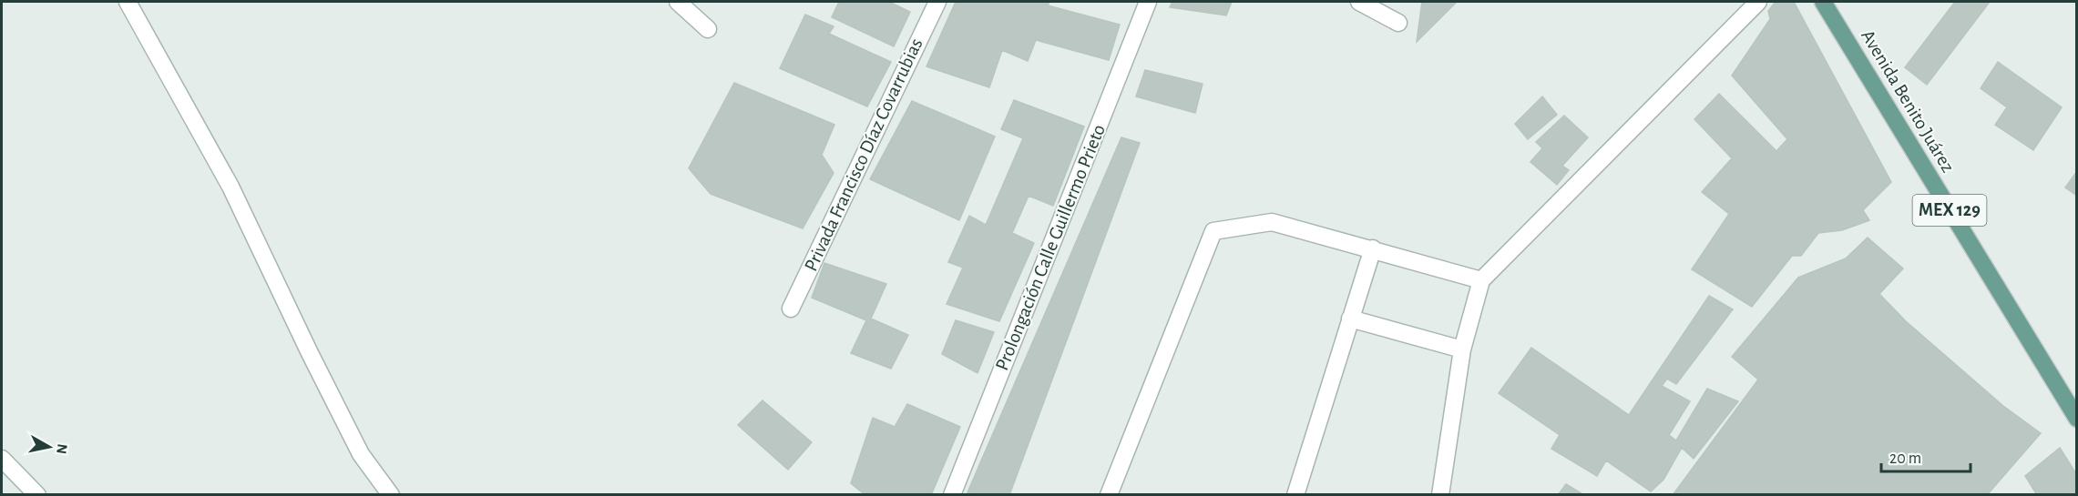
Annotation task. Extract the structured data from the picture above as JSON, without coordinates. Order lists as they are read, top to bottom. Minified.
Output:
{"streets":{"main road":["Avenida Benito Juárez","MEX 129"],"street":["Privada Francisco Díaz Covarrubias","Prolongación Calle Guillermo Prieto"]},"scale_bar":"20 m","north":"right"}
